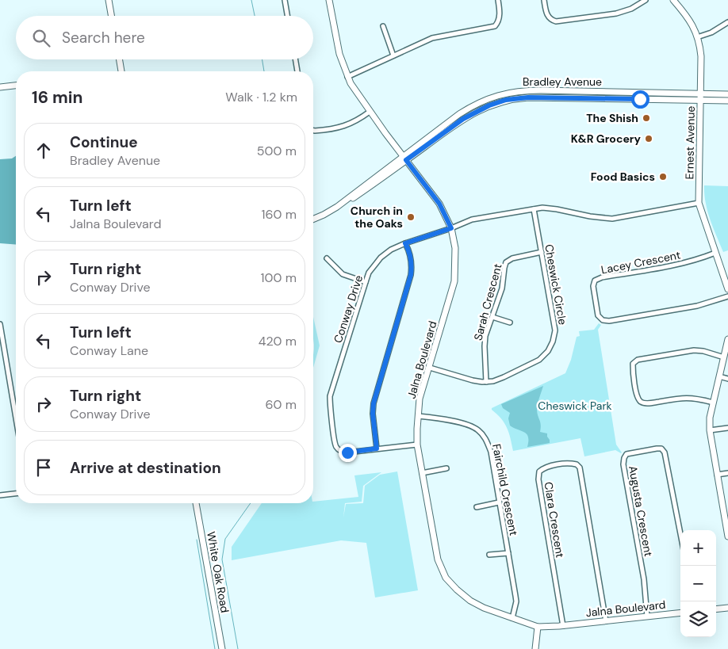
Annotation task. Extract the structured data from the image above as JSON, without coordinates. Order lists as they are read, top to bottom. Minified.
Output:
{"streets":{"street":["Bradley Avenue","Ernest Avenue","Lacey Crescent","Cheswick Circle","Sarah Crescent","Conway Drive","Jalna Boulevard","Fairchild Crescent","Augusta Crescent","Clara Crescent","White Oak Road"]},"crossings":[["Bradley Avenue","Ernest Avenue"],["Bradley Avenue","Jalna Boulevard"],["Ernest Avenue","Lacey Crescent"],["Ernest Avenue","Conway Drive"],["Cheswick Circle","Sarah Crescent"],["Cheswick Circle","Conway Drive"],["Cheswick Circle","Jalna Boulevard"],["Conway Drive","Jalna Boulevard"],["Jalna Boulevard","Fairchild Crescent"],["Jalna Boulevard","Augusta Crescent"],["Jalna Boulevard","Clara Crescent"]],"parks":["Cheswick Park"],"places":["The Shish","K&R Grocery","Food Basics","Church in the Oaks"],"page":{"search":"Search here","heading":["16 min","Walk · 1.2 km"],"list":[["Continue","Bradley Avenue","500 m"],["Turn left","Jalna Boulevard","160 m"],["Turn right","Conway Drive","100 m"],["Turn left","Conway Lane","420 m"],["Turn right","Conway Drive","60 m"],"Arrive at destination"],"map_buttons":["+","−"]}}
